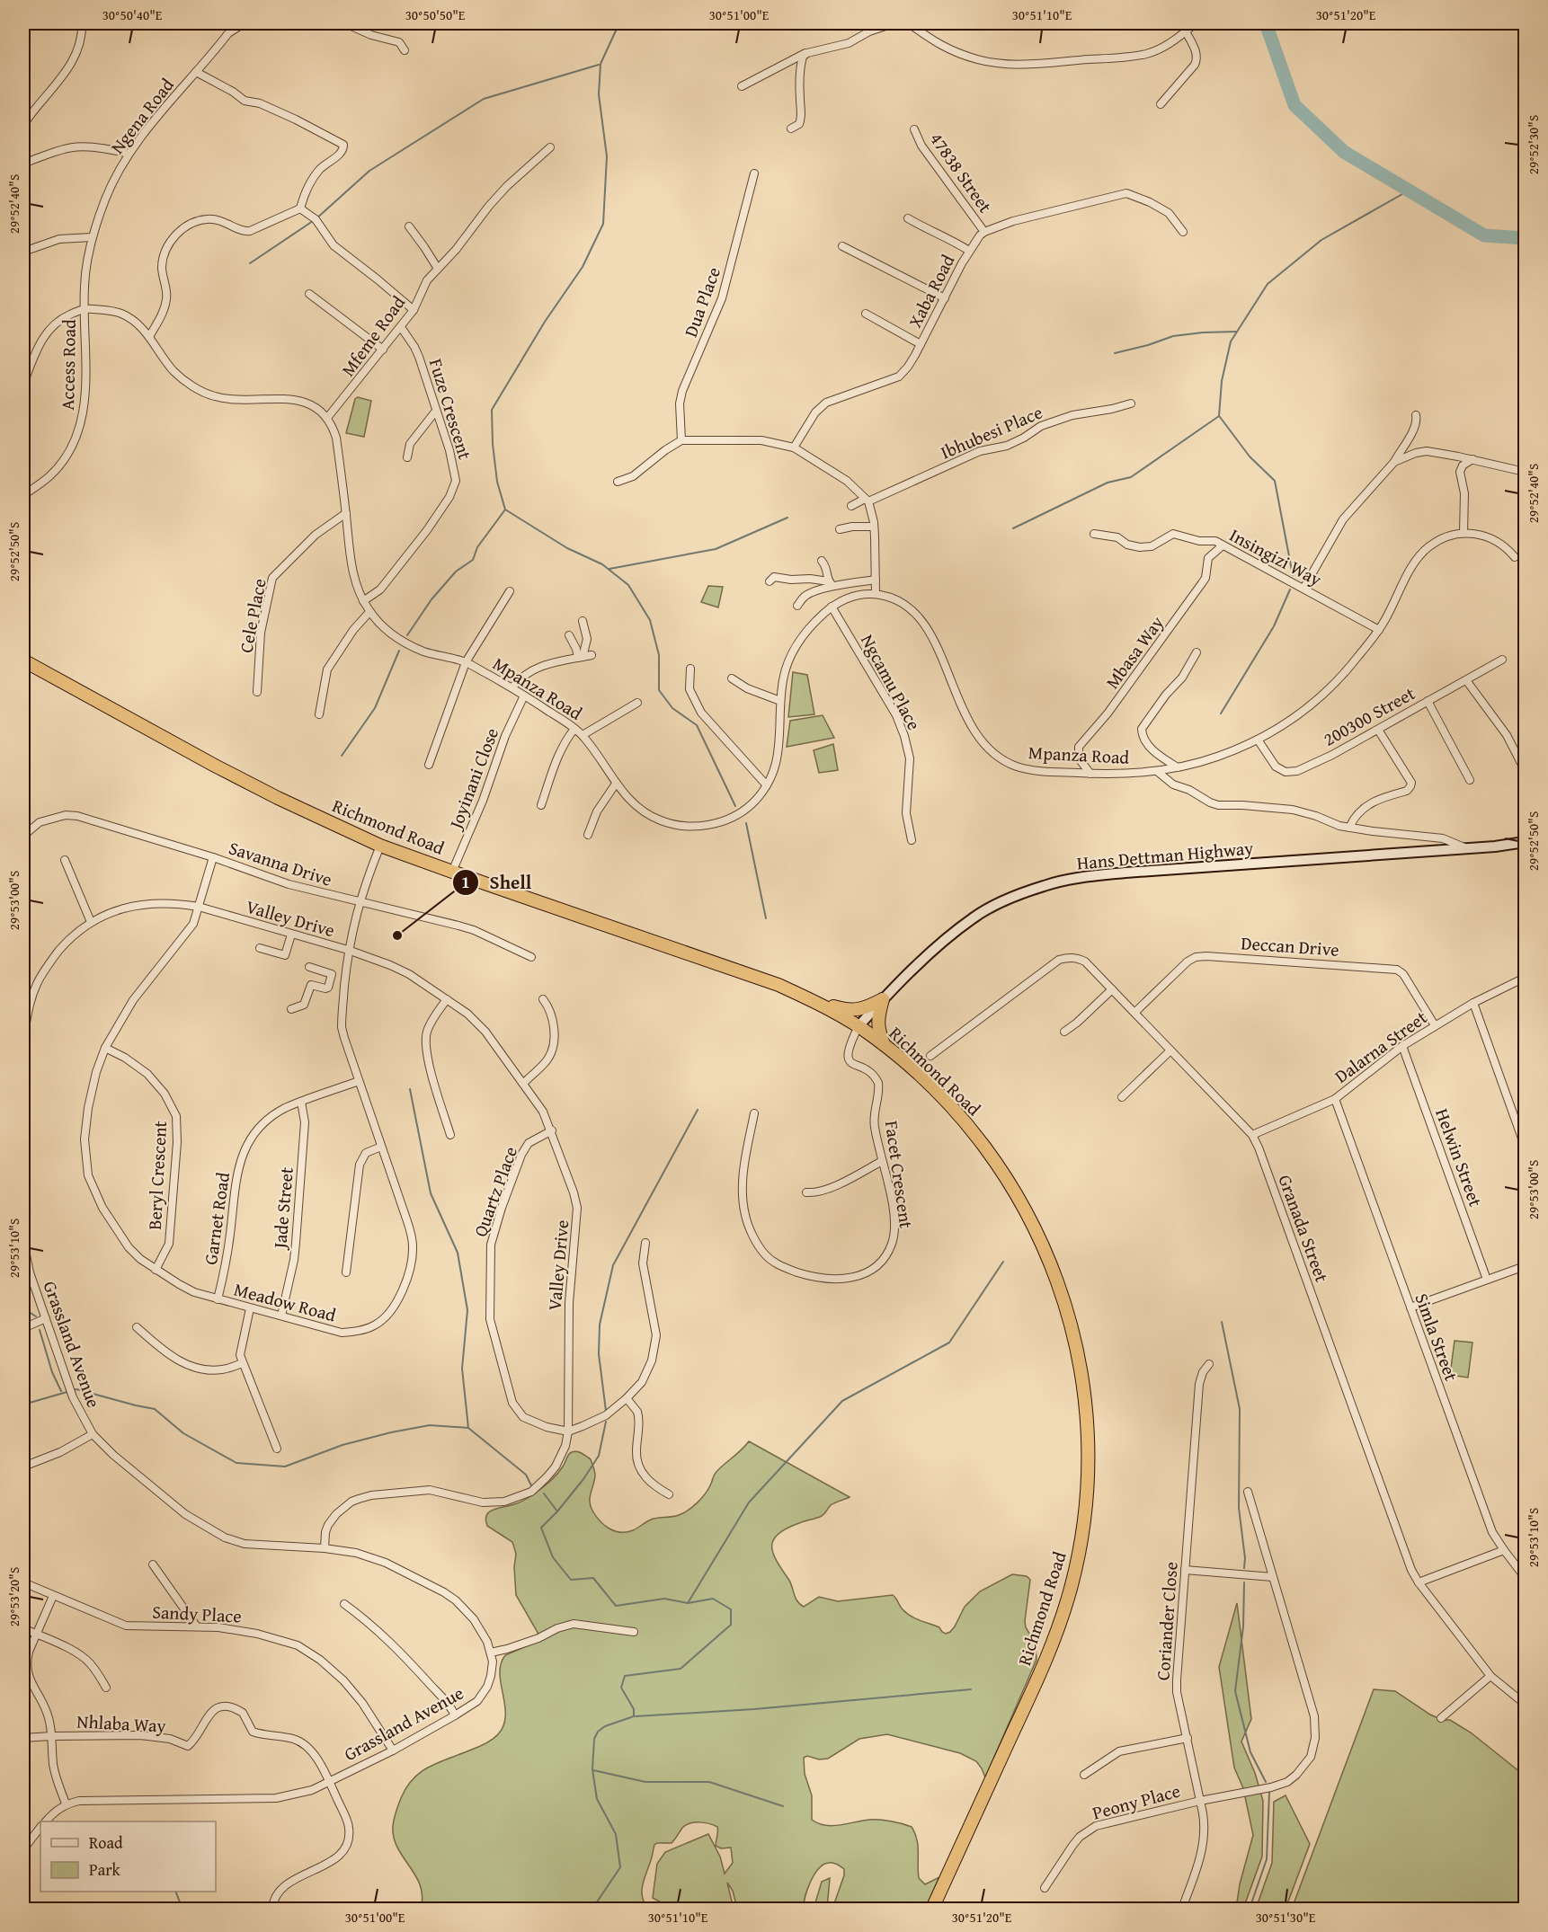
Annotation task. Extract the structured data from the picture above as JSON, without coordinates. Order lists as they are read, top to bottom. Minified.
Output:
{"streets":{"highway":["Richmond Road"],"street":["Ngena Road","47838 Street","Xaba Road","Dua Place","Mfeme Road","Access Road","Fuze Crescent","Ibhubesi Place","Insingizi Way","Cele Place","Mbasa Way","Ngcamu Place","Mpanza Road","200300 Street","Joyinani Close","Hans Dettman Highway","Savanna Drive","Valley Drive","Deccan Drive","Dalarna Street","Helwin Street","Facet Crescent","Beryl Crescent","Quartz Place","Jade Street","Garnet Road","Granada Street","Meadow Road","Simla Street","Grassland Avenue","Sandy Place","Coriander Close","Nhlaba Way","Peony Place"]},"crossings":[["Ngena Road","Access Road"],["47838 Street","Xaba Road"],["Mfeme Road","Fuze Crescent"],["Mfeme Road","Mpanza Road"],["Fuze Crescent","Mpanza Road"],["Insingizi Way","Mbasa Way"],["Insingizi Way","Mpanza Road"],["Cele Place","Mpanza Road"],["Mbasa Way","Mpanza Road"],["Ngcamu Place","Mpanza Road"],["Mpanza Road","200300 Street"],["Mpanza Road","Joyinani Close"],["Joyinani Close","Richmond Road"],["Richmond Road","Hans Dettman Highway"],["Richmond Road","Facet Crescent"],["Richmond Road","Meadow Road"],["Hans Dettman Highway","Facet Crescent"],["Savanna Drive","Meadow Road"],["Valley Drive","Quartz Place"],["Valley Drive","Meadow Road"],["Valley Drive","Grassland Avenue"],["Deccan Drive","Dalarna Street"],["Deccan Drive","Granada Street"],["Dalarna Street","Helwin Street"],["Dalarna Street","Granada Street"],["Dalarna Street","Simla Street"],["Beryl Crescent","Meadow Road"],["Jade Street","Garnet Road"],["Jade Street","Meadow Road"],["Garnet Road","Meadow Road"],["Grassland Avenue","Sandy Place"],["Grassland Avenue","Nhlaba Way"],["Coriander Close","Peony Place"]],"places":["Shell"],"legend":["Road","Park"],"coordinates":["30°50'40\"E","30°50'50\"E","30°51'00\"E","30°51'10\"E","30°51'20\"E","29°52'30\"S","29°52'40\"S","29°52'50\"S","29°53'00\"S","29°53'10\"S","29°53'20\"S","30°51'30\"E"]}
